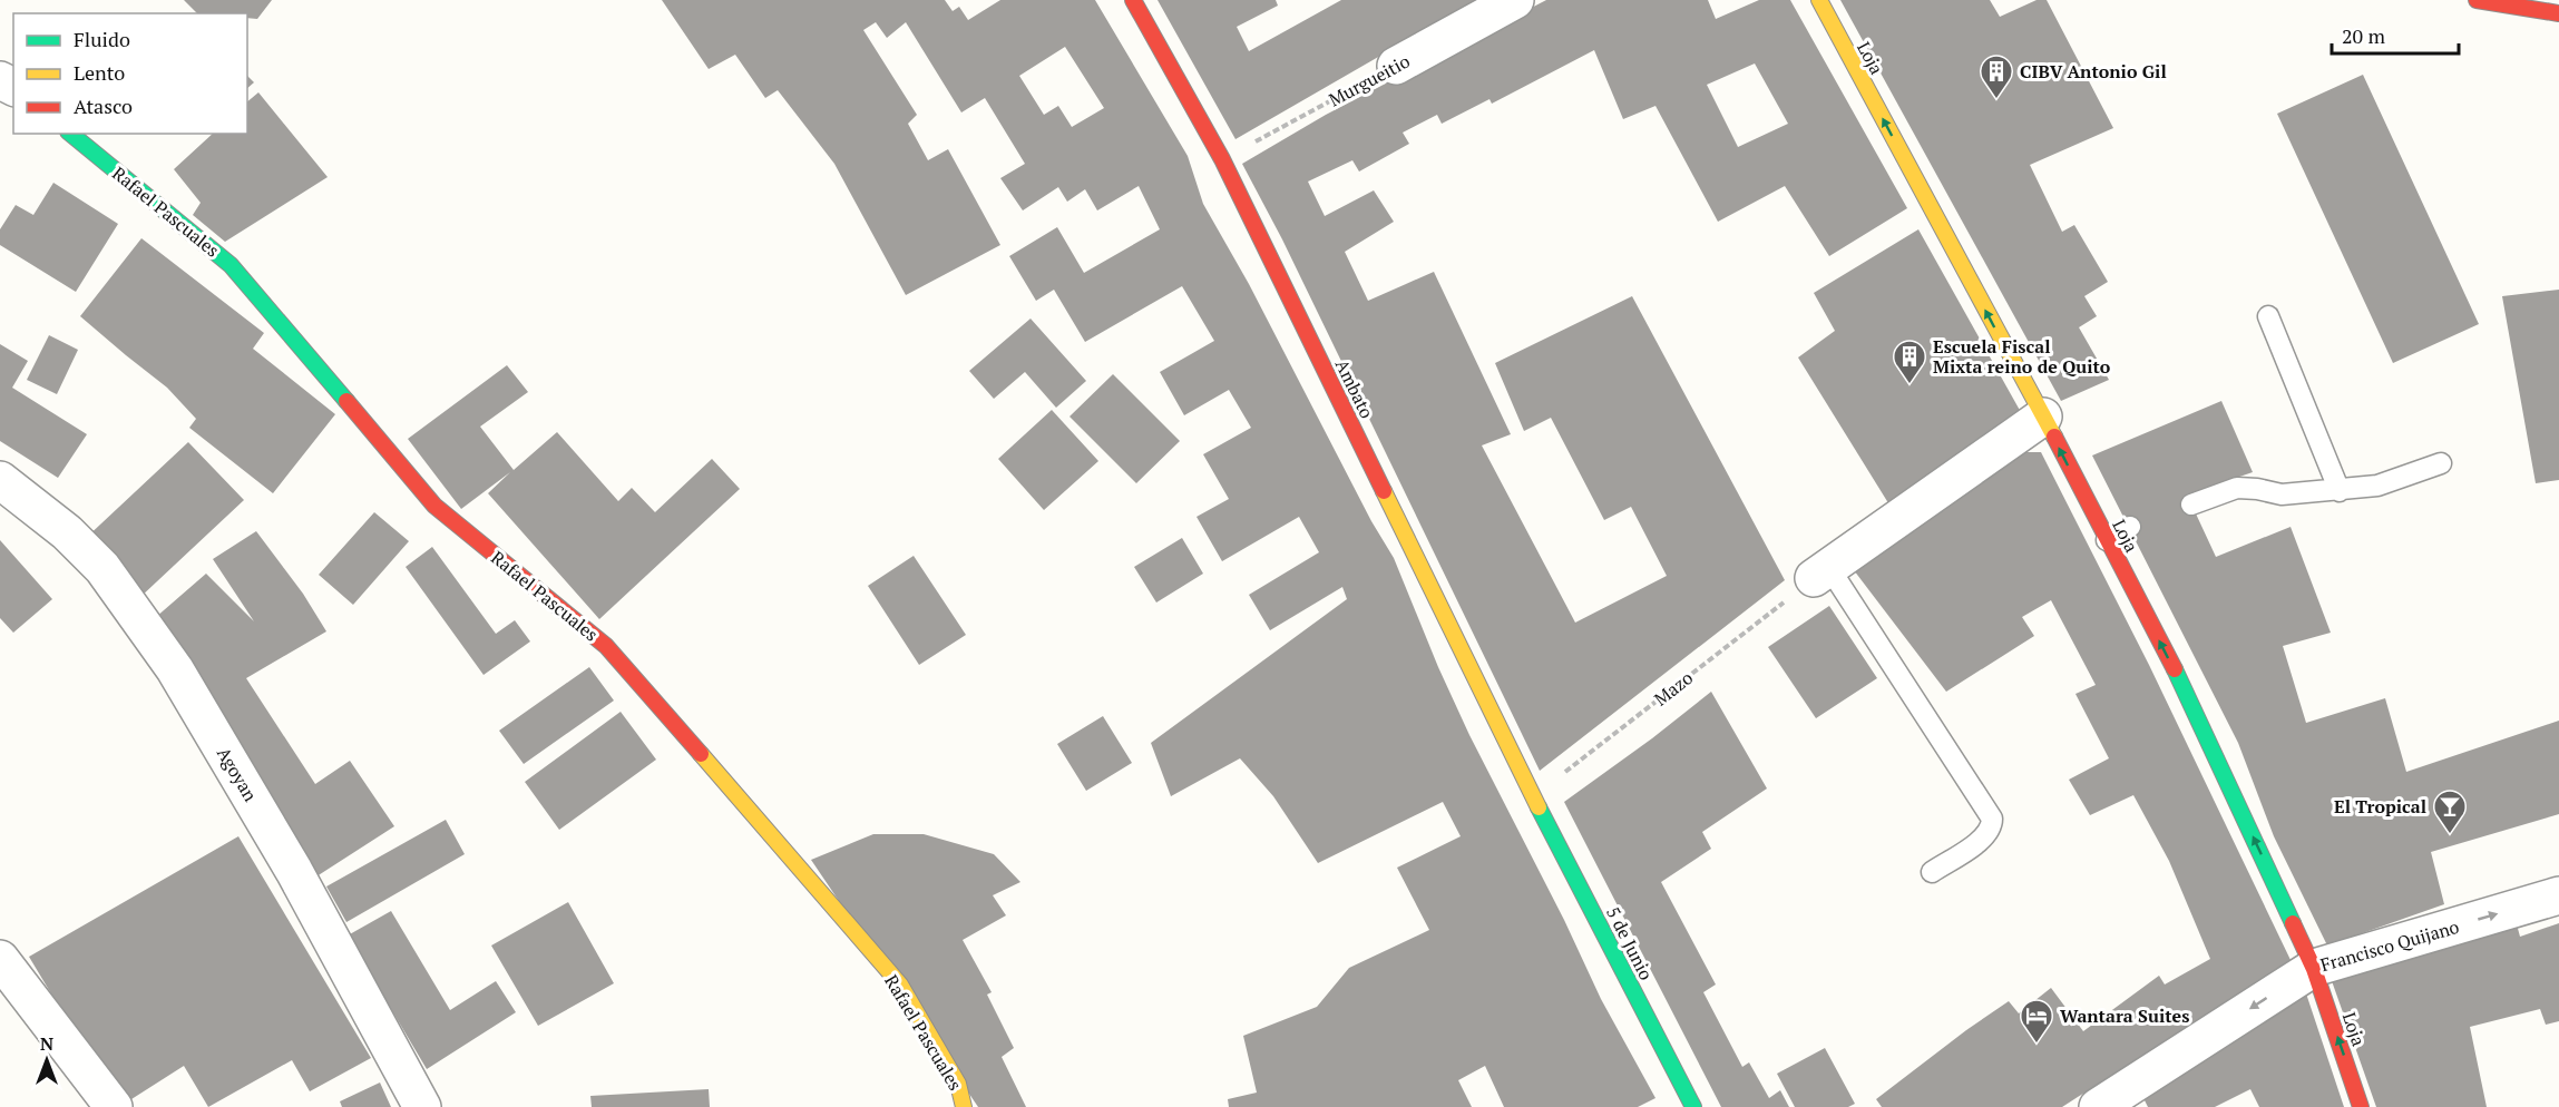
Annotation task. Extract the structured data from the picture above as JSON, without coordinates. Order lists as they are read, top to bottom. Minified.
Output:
{"streets":{"street":["Loja","Murgueitio","Rafael Pascuales","Ambato","Agoyan","5 de Junio","Francisco Quijano"],"path":["Mazo"]},"crossings":[["Loja","Francisco Quijano"],["Murgueitio","Ambato"],["Ambato","5 de Junio"]],"one_way":["Loja"],"places":{"building":["CIBV Antonio Gil","Escuela Fiscal Mixta reino de Quito"],"bar":["El Tropical"],"hotel":["Wantara Suites"]},"legend":["Fluido","Lento","Atasco"],"scale_bar":"20 m","north":"top"}
